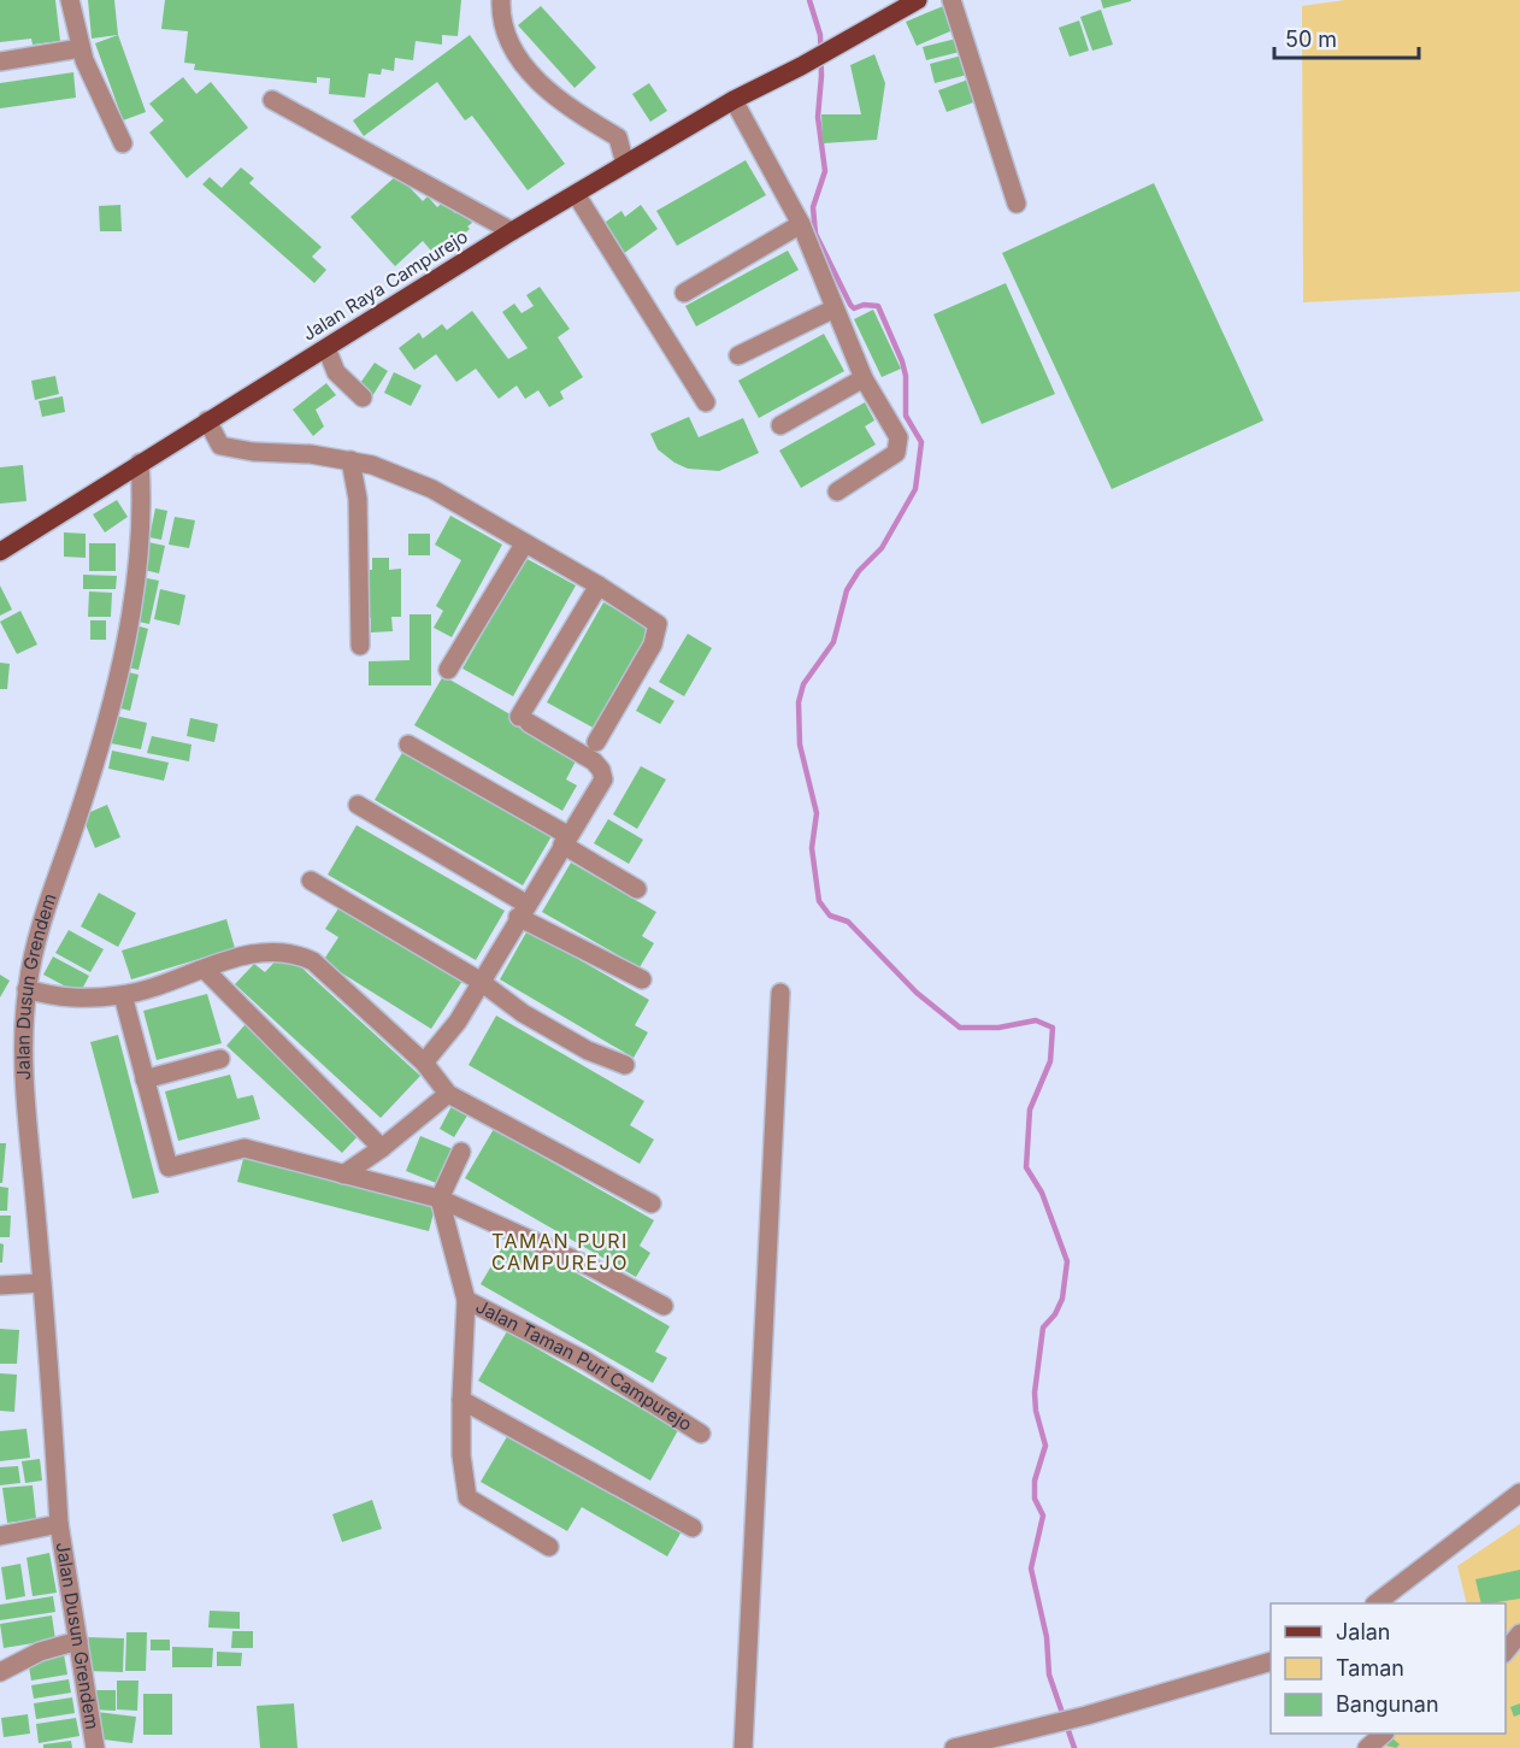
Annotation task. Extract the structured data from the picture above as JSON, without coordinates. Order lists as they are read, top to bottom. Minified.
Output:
{"streets":{"main road":["Jalan Raya Campurejo"],"street":["Jalan Dusun Grendem","Jalan Taman Puri Campurejo"]},"crossings":[["Jalan Raya Campurejo","Jalan Dusun Grendem"]],"districts":["TAMAN PURI CAMPUREJO"],"legend":["Jalan","Taman","Bangunan"],"scale_bar":"50 m"}
